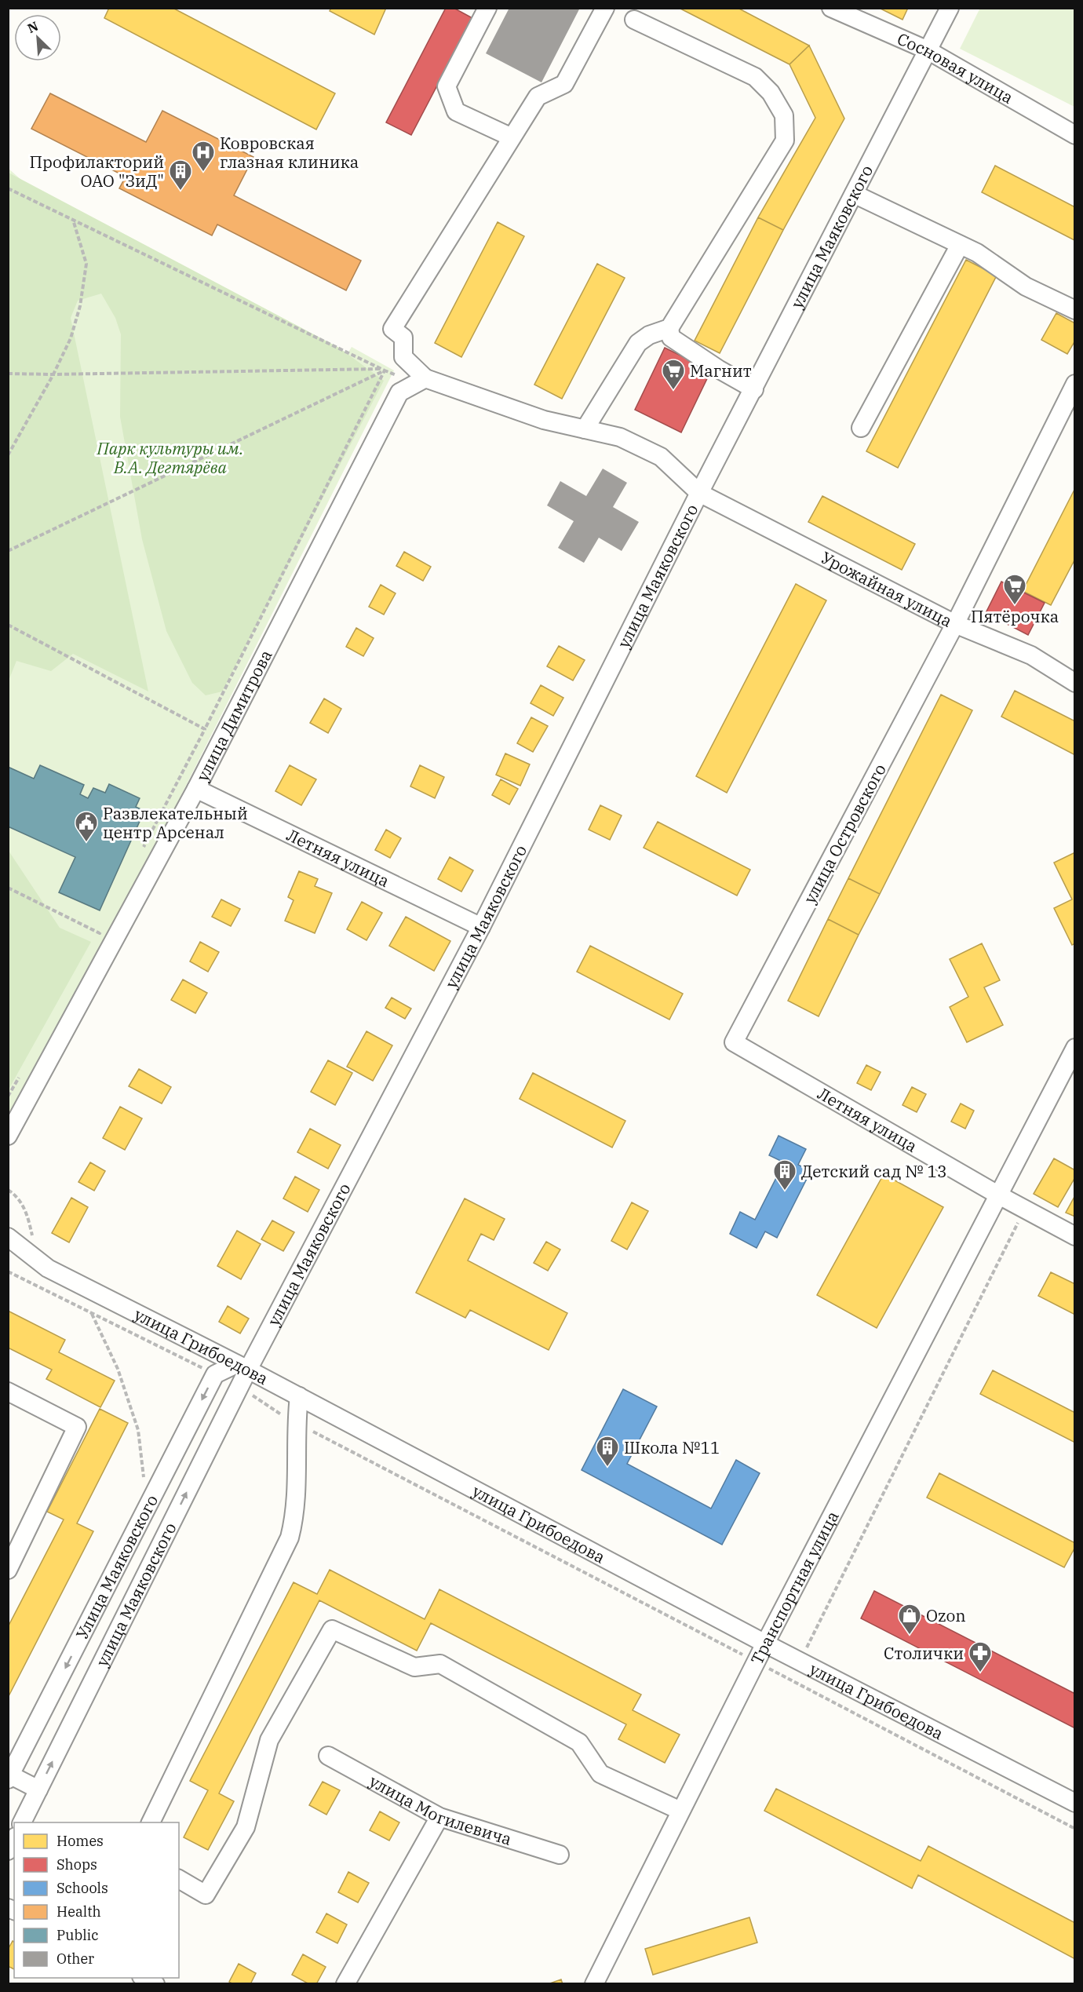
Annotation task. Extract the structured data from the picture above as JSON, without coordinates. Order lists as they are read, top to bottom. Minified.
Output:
{"streets":{"street":["Сосновая улица","улица Маяковского","Урожайная улица","улица Димитрова","улица Островского","Летняя улица","улица Грибоедова","Улица Маяковского","Транспортная улица","улица Могилевича"]},"crossings":[["Сосновая улица","улица Маяковского"],["улица Маяковского","Урожайная улица"],["улица Маяковского","Летняя улица"],["улица Маяковского","улица Грибоедова"],["Урожайная улица","улица Димитрова"],["Урожайная улица","улица Островского"],["улица Димитрова","Летняя улица"],["улица Островского","Летняя улица"],["Летняя улица","Транспортная улица"],["улица Грибоедова","Транспортная улица"]],"parks":["Парк культуры им. В.А. Дегтярёва"],"places":{"hospital":["Ковровская глазная клиника"],"building":["Профилакторий ОАО \"ЗиД\"","Детский сад № 13","Школа №11"],"supermarket":["Магнит","Пятёрочка"],"public building":["Развлекательный центр Арсенал"],"shop":["Ozon"],"pharmacy":["Столички"]},"legend":["Homes","Shops","Schools","Health","Public","Other"],"north":"top left"}
